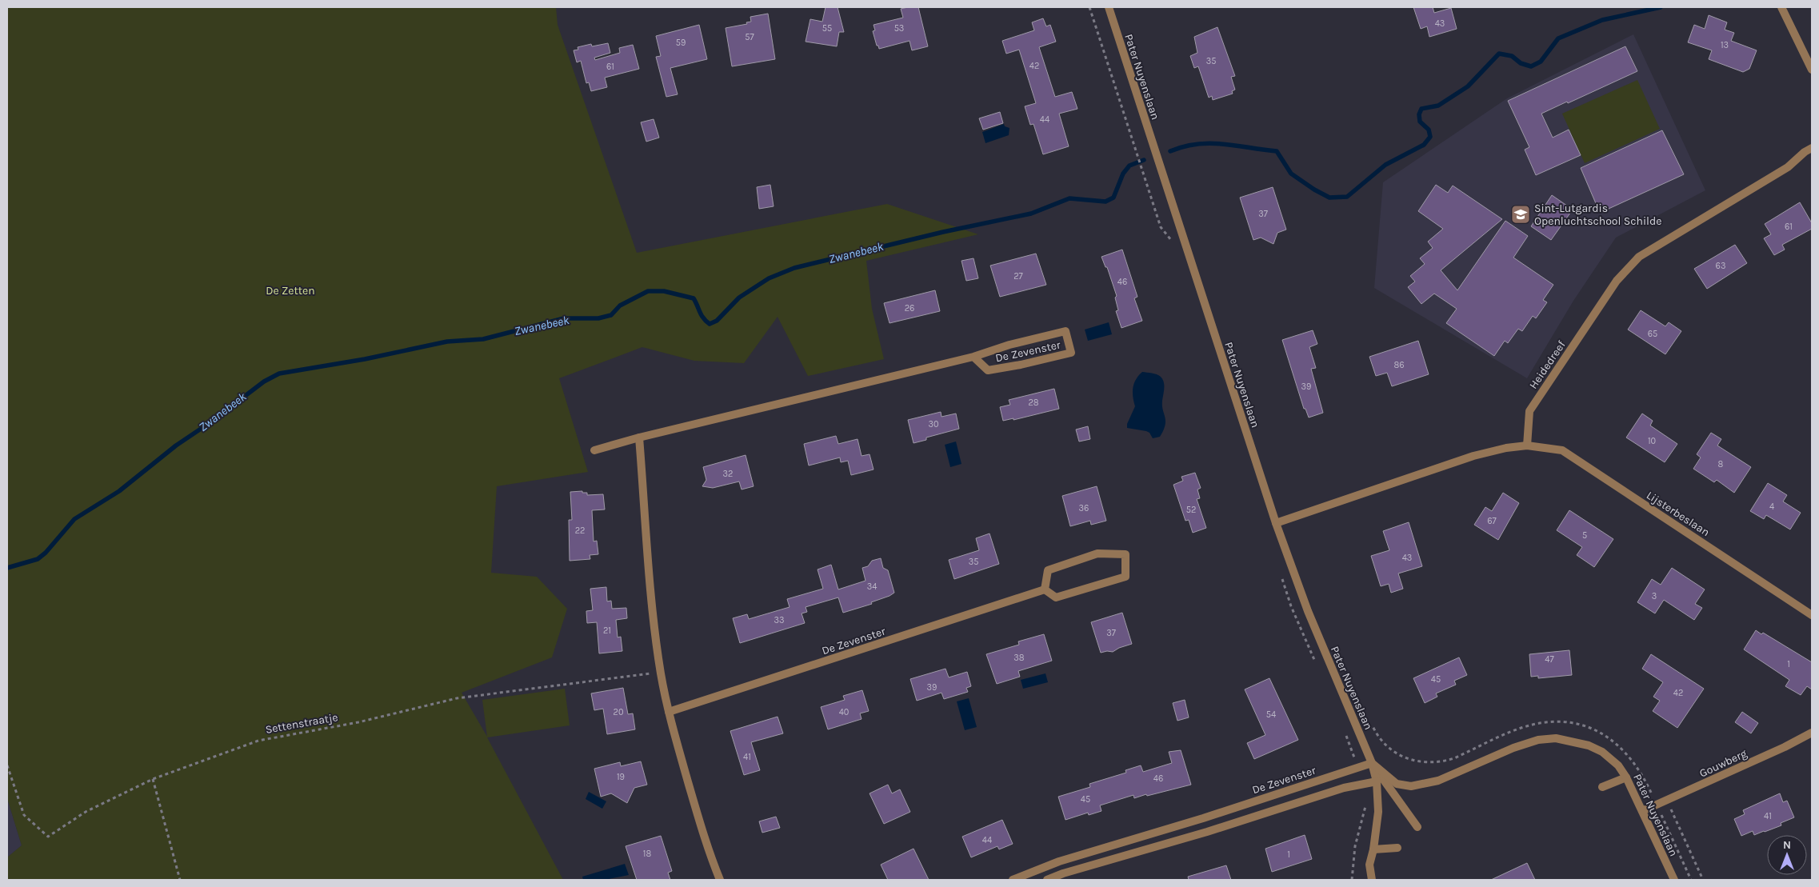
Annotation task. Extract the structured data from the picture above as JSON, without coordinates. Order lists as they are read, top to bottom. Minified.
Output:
{"streets":{"street":["Pater Nuyenslaan","De Zevenster","Heidedreef","Lijsterbeslaan","Gouwberg"],"path":["Settenstraatje"]},"crossings":[["Pater Nuyenslaan","De Zevenster"],["Pater Nuyenslaan","Gouwberg"],["Heidedreef","Lijsterbeslaan"]],"water":["Zwanebeek"],"parks":["De Zetten"],"places":{"school or university":["Sint-Lutgardis Openluchtschool Schilde"]},"house_numbers":["43","55","53","57","59","13","35","42","61","44","37","61","63","27","46","26","65","86","39","28","30","10","8","32","4","36","52","67","22","5","43","35","34","3","33","21","37","38","47","1","45","39","42","20","40","54","41","19","46","45","41","44","18","1"],"north":"top"}
